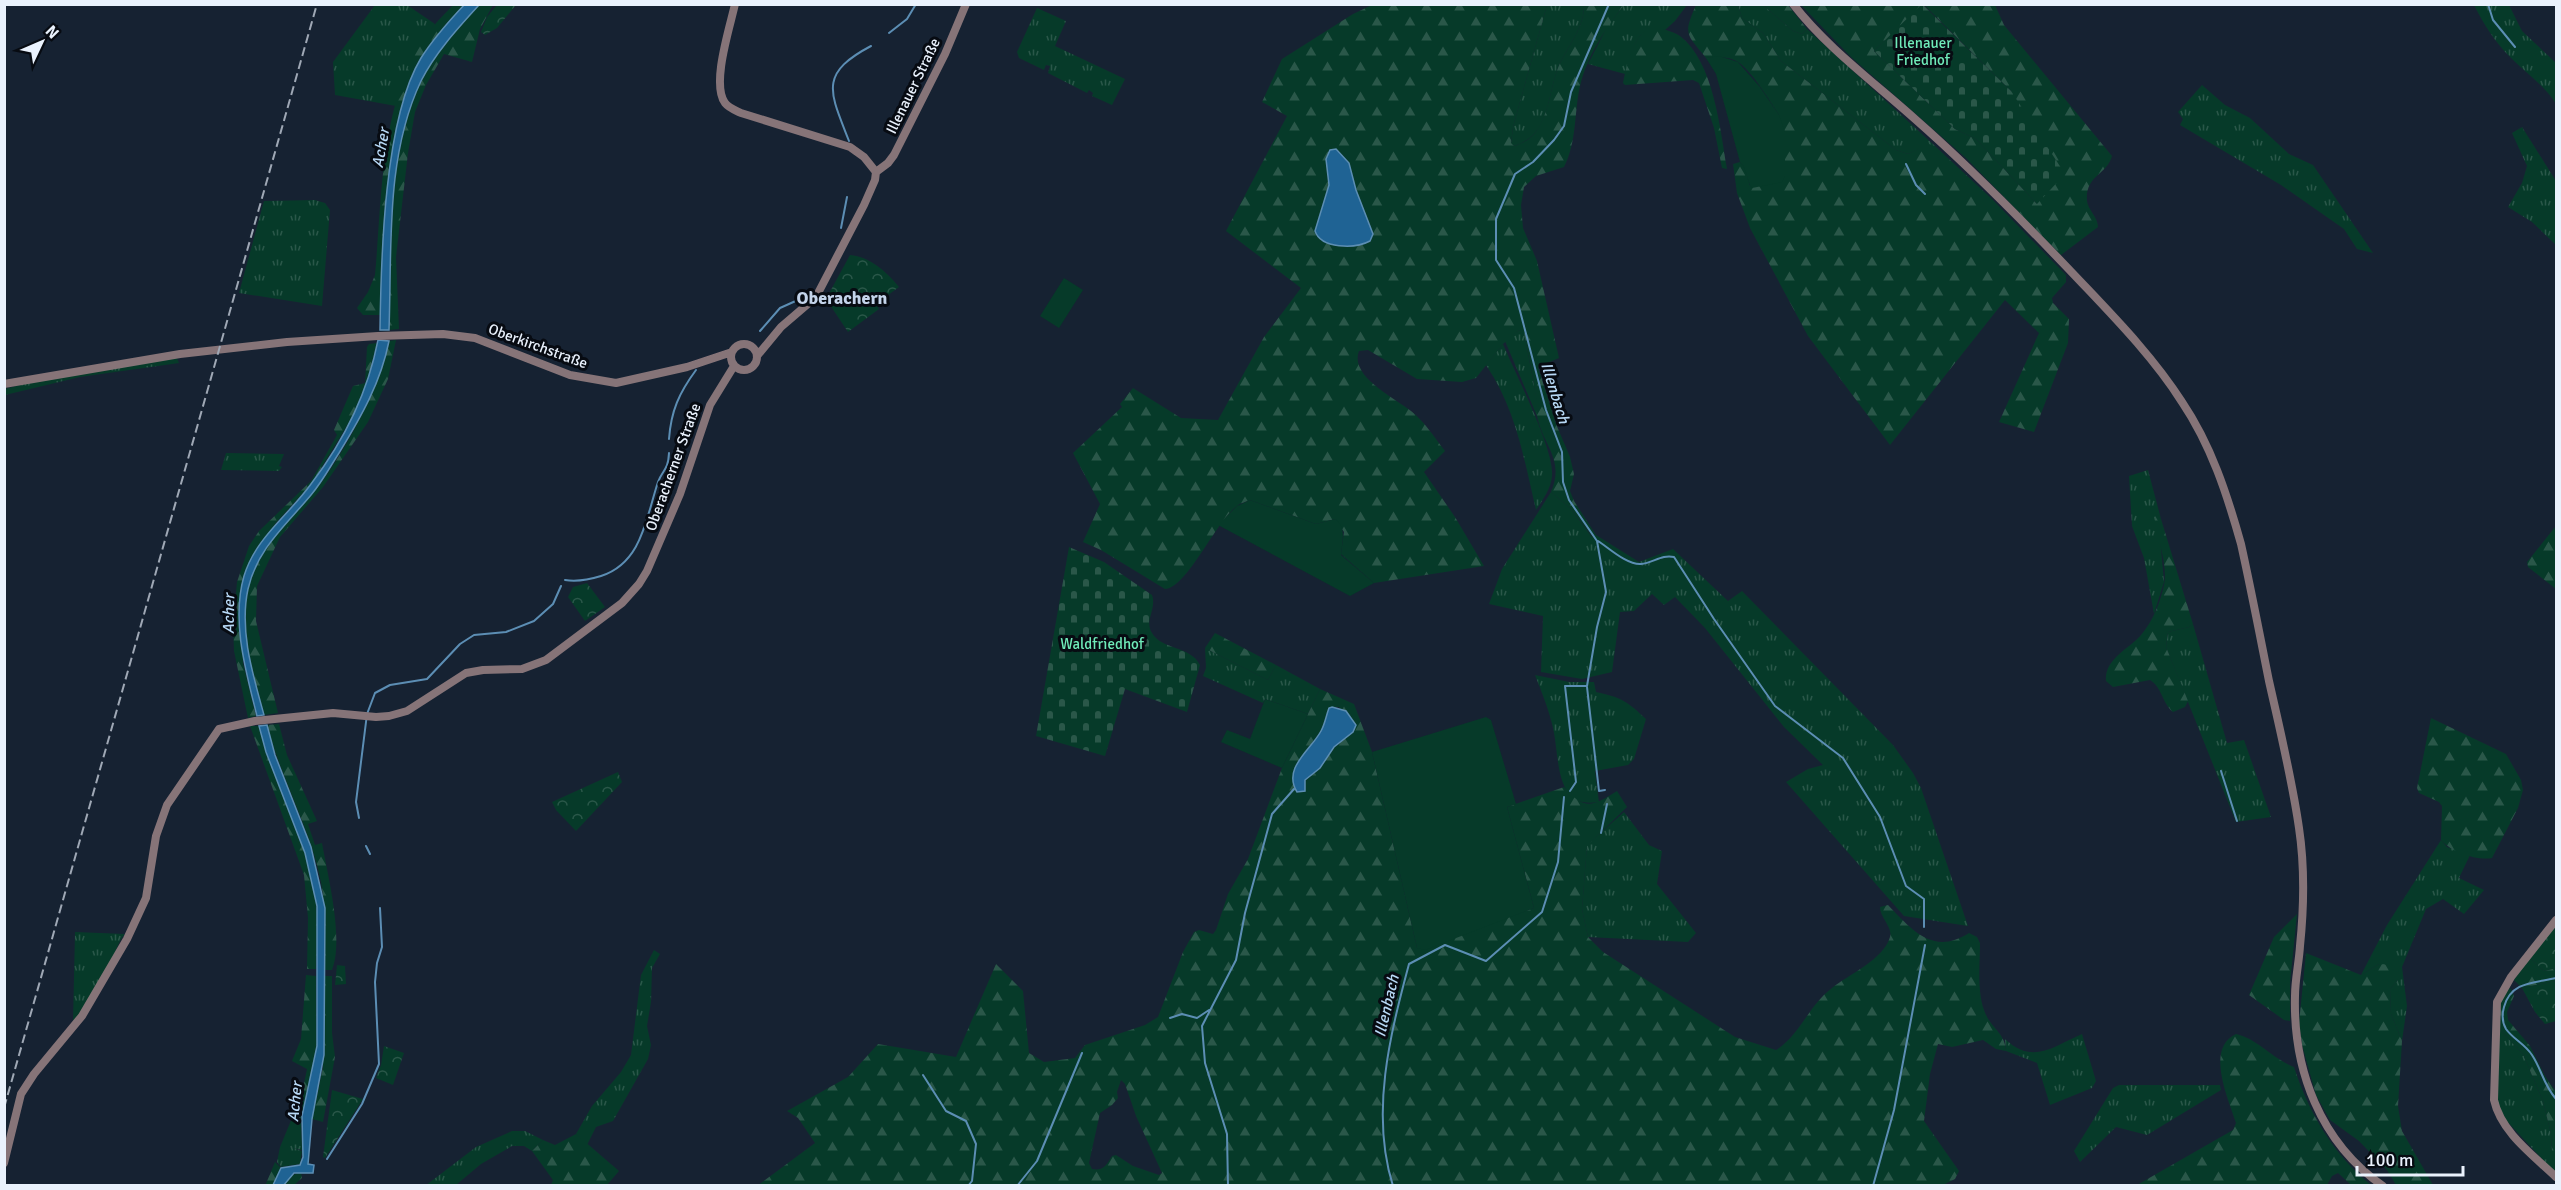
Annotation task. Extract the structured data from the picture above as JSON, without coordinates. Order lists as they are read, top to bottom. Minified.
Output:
{"streets":{"main road":["Illenauer Straße","Oberkirchstraße","Oberacherner Straße"]},"crossings":[["Oberkirchstraße","Oberacherner Straße"]],"districts":["Oberachern"],"water":["Acher","Illenbach"],"parks":["Illenauer Friedhof","Waldfriedhof"],"scale_bar":"100 m","north":"top right"}
